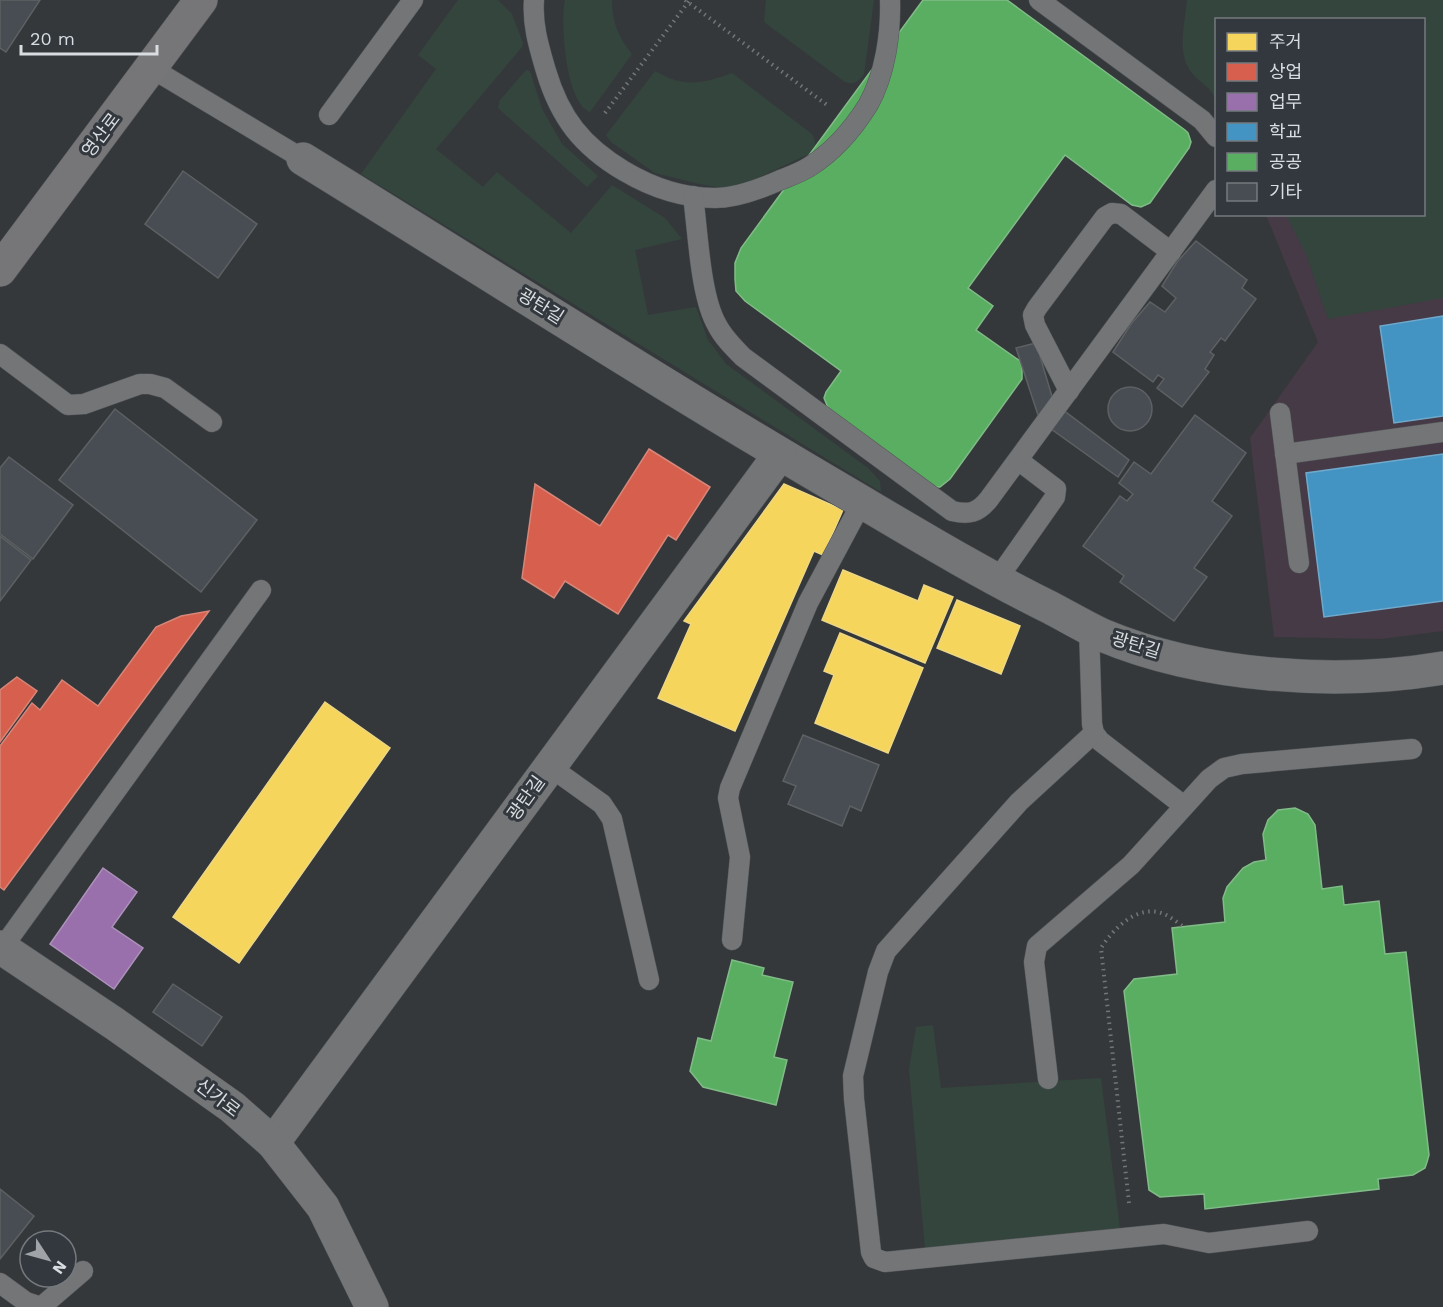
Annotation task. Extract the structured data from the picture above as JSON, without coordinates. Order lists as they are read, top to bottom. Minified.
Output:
{"streets":{"main road":["영산로"],"street":["광탄길","신가로"]},"crossings":[["광탄길","신가로"]],"legend":["주거","상업","업무","학교","공공","기타"],"scale_bar":"20 m","north":"bottom right"}
